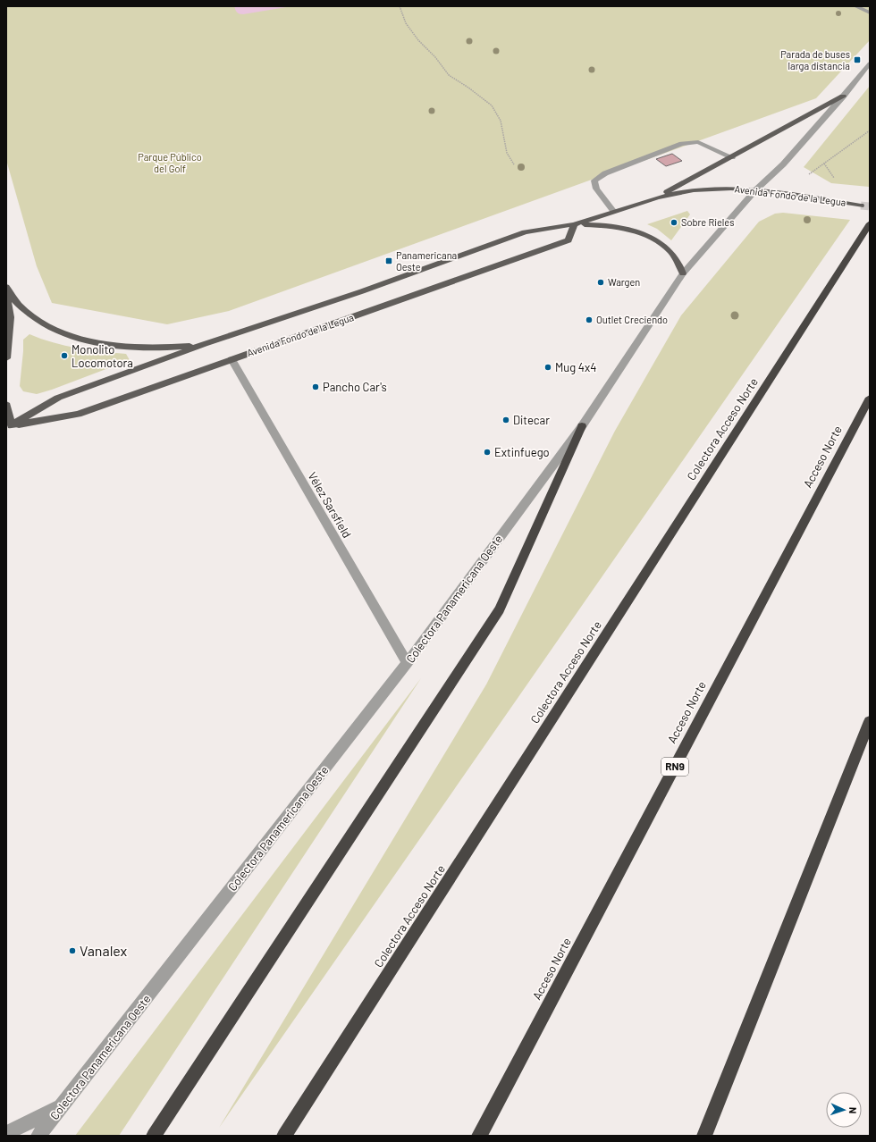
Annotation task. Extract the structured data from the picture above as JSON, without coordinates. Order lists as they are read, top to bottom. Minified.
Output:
{"streets":{"highway":["Colectora Acceso Norte","Acceso Norte","RN9"],"main road":["Avenida Fondo de la Legua"],"street":["Vélez Sarsfield","Colectora Panamericana Oeste"]},"crossings":[["Avenida Fondo de la Legua","Vélez Sarsfield"],["Avenida Fondo de la Legua","Colectora Panamericana Oeste"],["Vélez Sarsfield","Colectora Panamericana Oeste"]],"parks":["Parque Público del Golf"],"places":{"transit":["Parada de buses larga distancia","Panamericana Oeste"],"other":["Sobre Rieles","Wargen","Outlet Creciendo","Monolito Locomotora","Mug 4x4","Pancho Car's","Ditecar","Extinfuego","Vanalex"]},"north":"right"}
